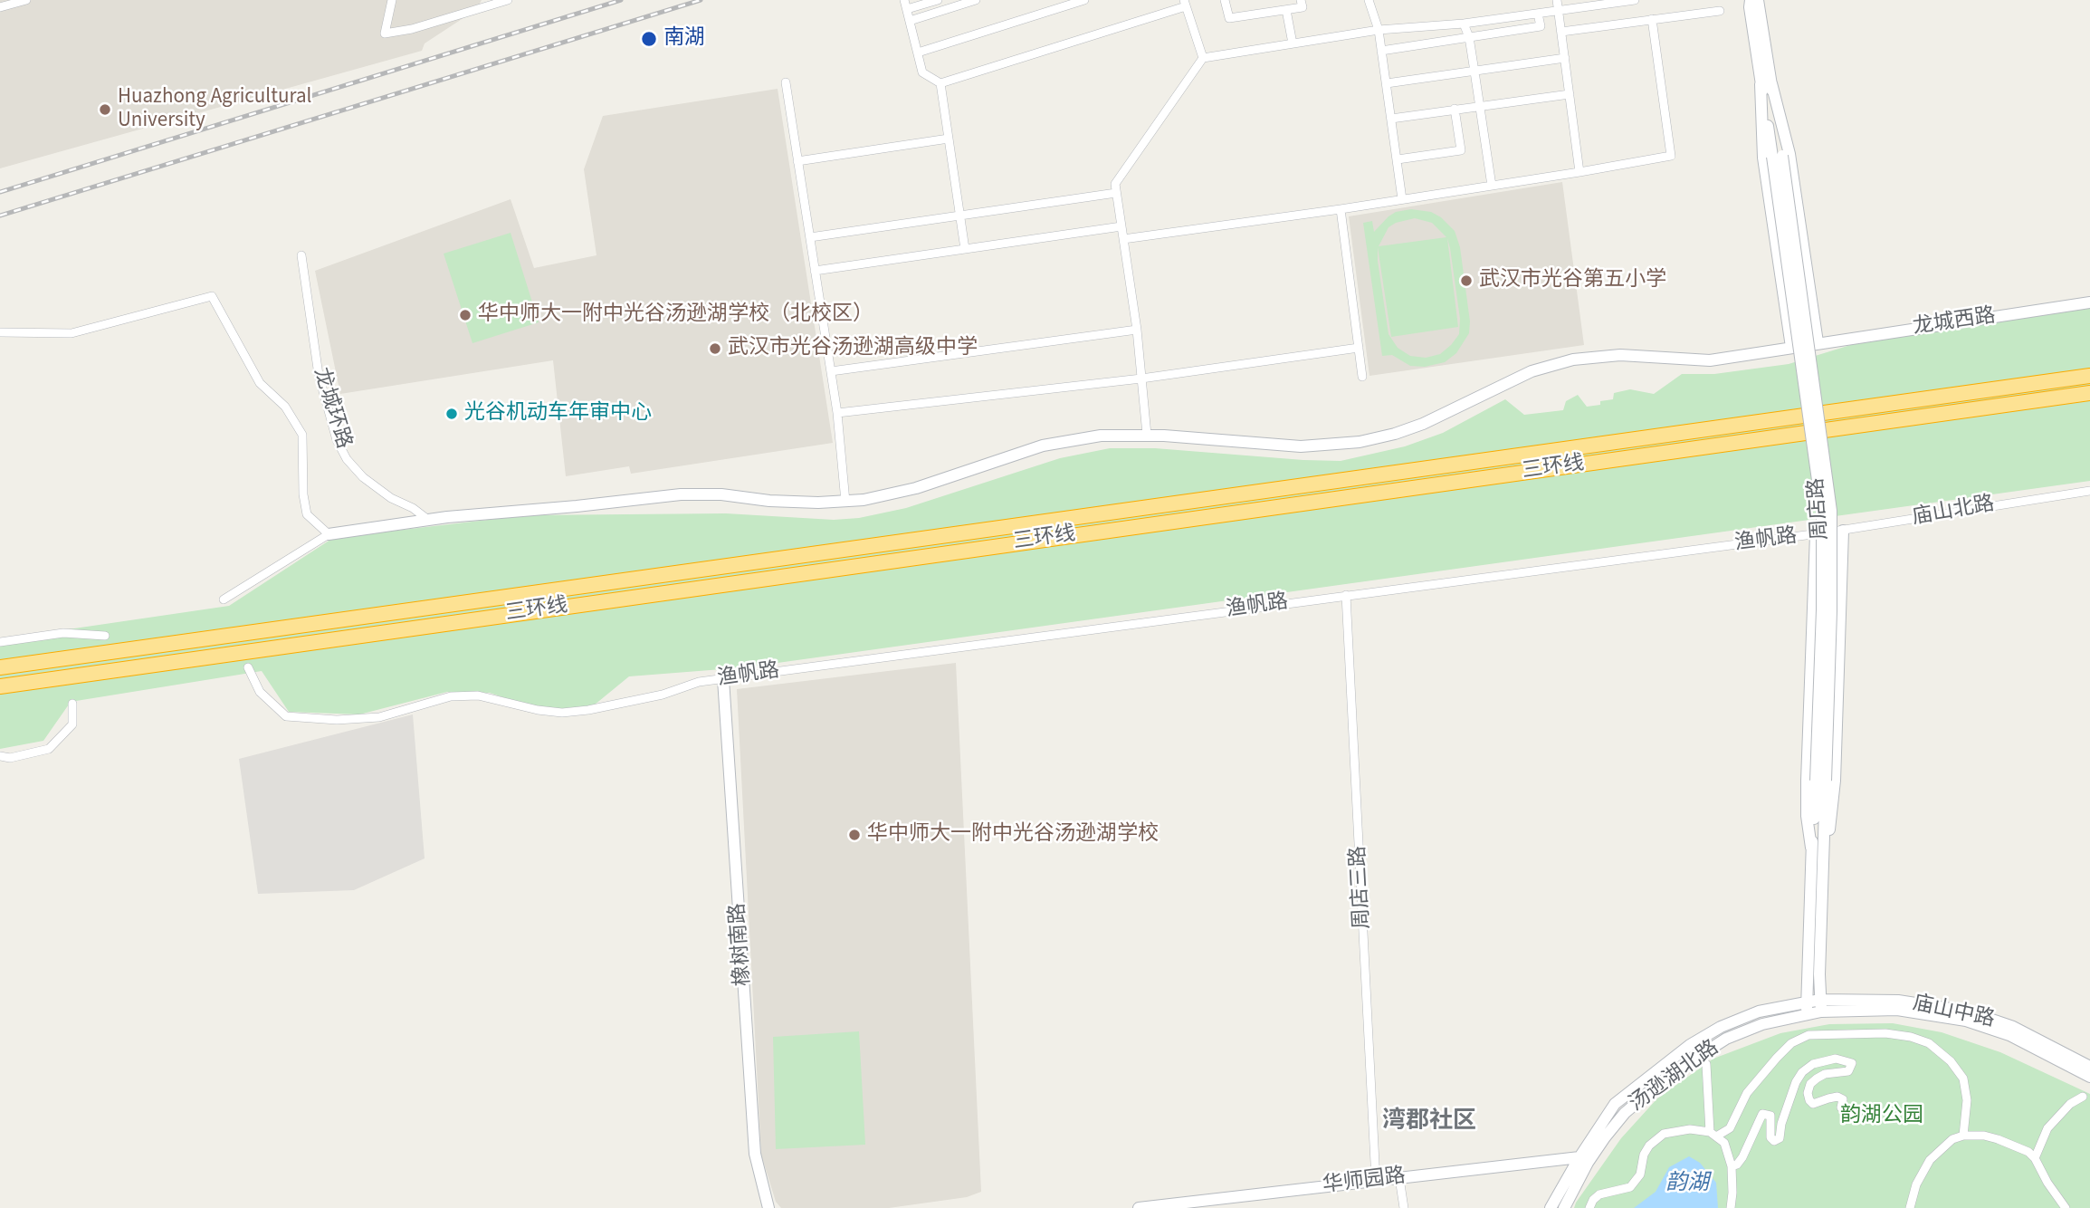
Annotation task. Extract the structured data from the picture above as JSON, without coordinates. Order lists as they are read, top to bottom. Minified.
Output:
{"streets":{"highway":["三环线"],"street":["龙城西路","龙城环路","周店路","庙山北路","渔帆路","周店三路","橡树南路","庙山中路","汤逊湖北路","华师园路"]},"crossings":[["龙城西路","龙城环路"],["周店路","庙山中路"],["周店路","汤逊湖北路"],["庙山北路","渔帆路"],["渔帆路","周店三路"],["渔帆路","橡树南路"],["周店三路","华师园路"],["庙山中路","汤逊湖北路"],["汤逊湖北路","华师园路"]],"districts":["湾郡社区"],"water":["韵湖"],"parks":["韵湖公园"],"places":["南湖","Huazhong Agricultural University","武汉市光谷第五小学","华中师大一附中光谷汤逊湖学校（北校区）","武汉市光谷汤逊湖高级中学","光谷机动车年审中心","华中师大一附中光谷汤逊湖学校"]}
